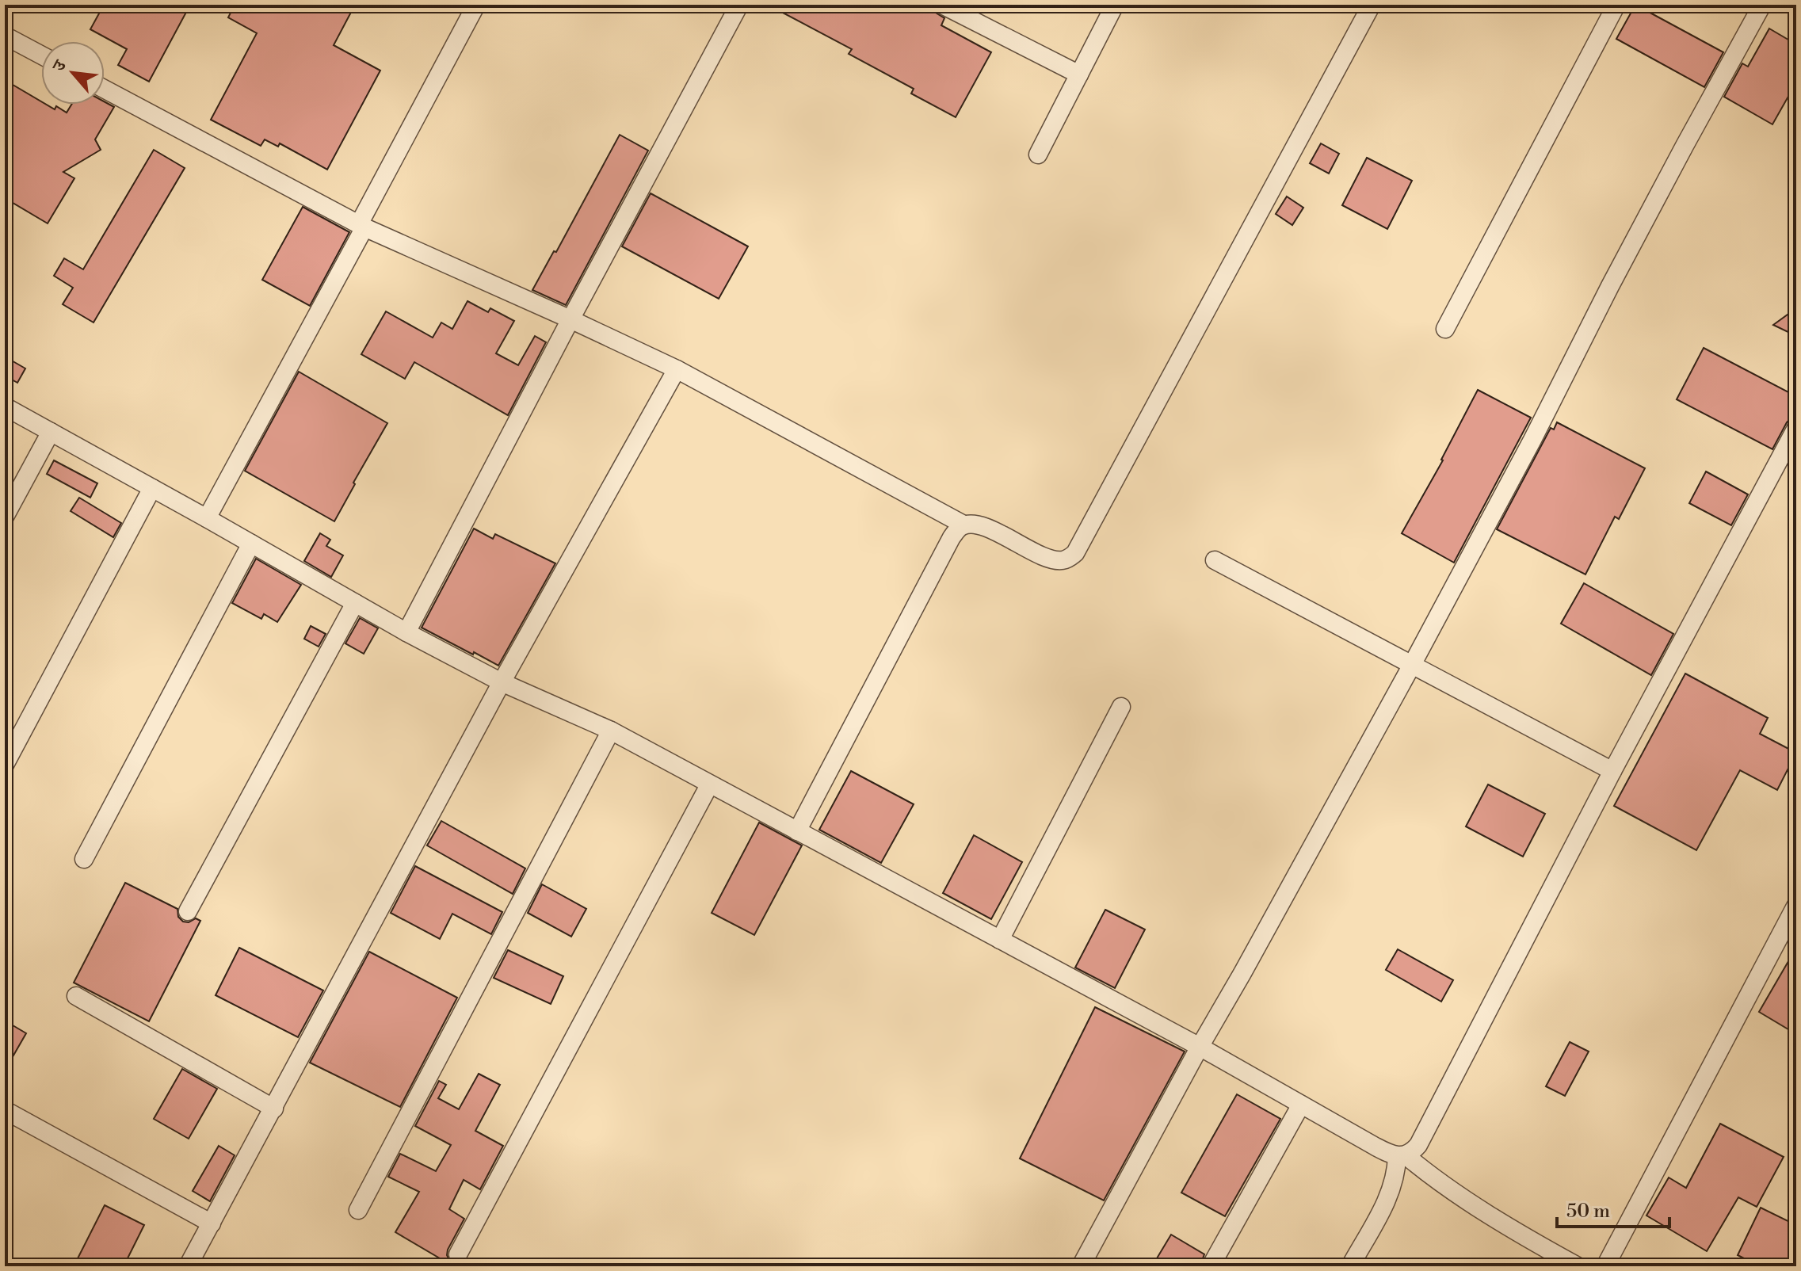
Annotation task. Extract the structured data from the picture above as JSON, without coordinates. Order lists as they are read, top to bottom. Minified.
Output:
{"scale_bar":"50 m","north":"top left"}
